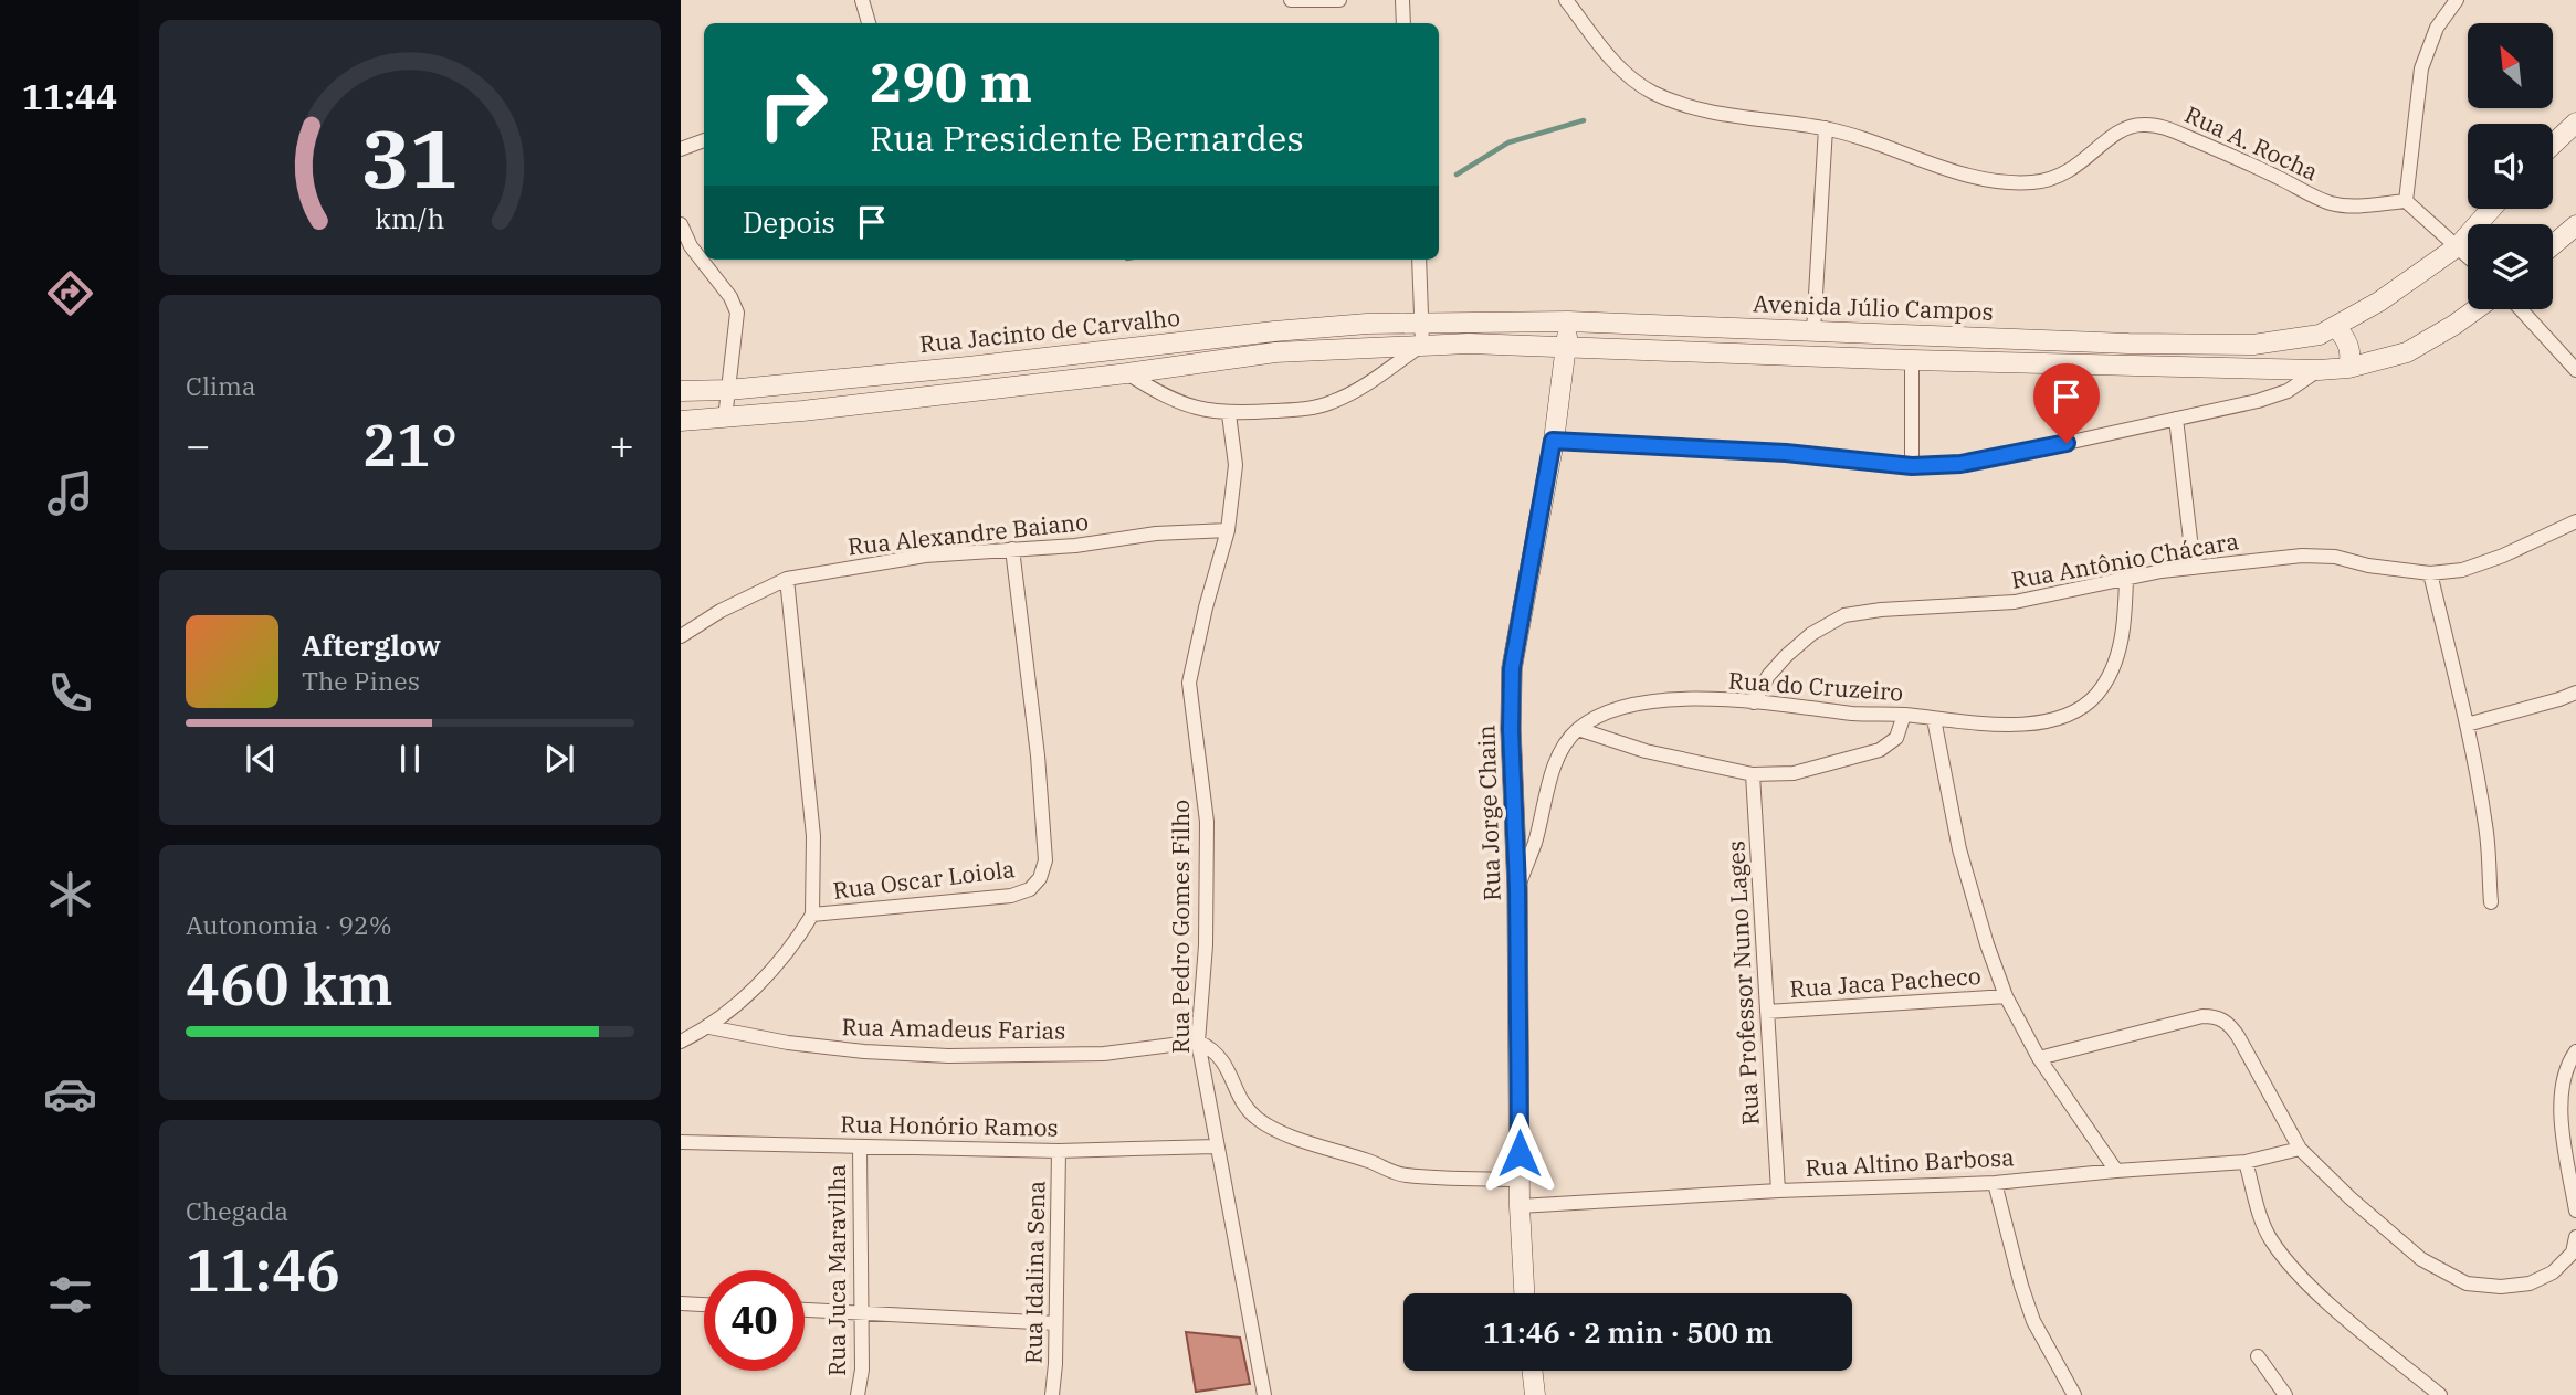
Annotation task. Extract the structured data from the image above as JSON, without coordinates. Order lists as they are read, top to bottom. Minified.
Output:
{"streets":{"street":["Rua A. Rocha","Avenida Júlio Campos","Rua Jacinto de Carvalho","Rua Alexandre Baiano","Rua Antônio Chácara","Rua do Cruzeiro","Rua Jorge Chain","Rua Oscar Loiola","Rua Pedro Gomes Filho","Rua Professor Nuno Lages","Rua Jaca Pacheco","Rua Amadeus Farias","Rua Honório Ramos","Rua Altino Barbosa","Rua Juca Maravilha","Rua Idalina Sena"]},"crossings":[["Avenida Júlio Campos","Rua Jacinto de Carvalho"],["Avenida Júlio Campos","Rua Jorge Chain"],["Rua Alexandre Baiano","Rua Oscar Loiola"],["Rua Alexandre Baiano","Rua Pedro Gomes Filho"],["Rua Antônio Chácara","Rua do Cruzeiro"],["Rua do Cruzeiro","Rua Jorge Chain"],["Rua Jorge Chain","Rua Altino Barbosa"],["Rua Pedro Gomes Filho","Rua Amadeus Farias"],["Rua Pedro Gomes Filho","Rua Honório Ramos"],["Rua Professor Nuno Lages","Rua Jaca Pacheco"],["Rua Professor Nuno Lages","Rua Altino Barbosa"],["Rua Honório Ramos","Rua Juca Maravilha"],["Rua Honório Ramos","Rua Idalina Sena"]],"north":"top left","page":{"tabs":"11:44","turn":["290 m","Rua Presidente Bernardes"],"then":"Depois","tile":["Clima",["Autonomia · 92%","460 km"],["Chegada","11:46"]],"heat":["−","21°","+"],"song":["Afterglow","The Pines"],"limit":"40","trip":"11:46 · 2 min · 500 m","gauge":["31","km/h"]}}
